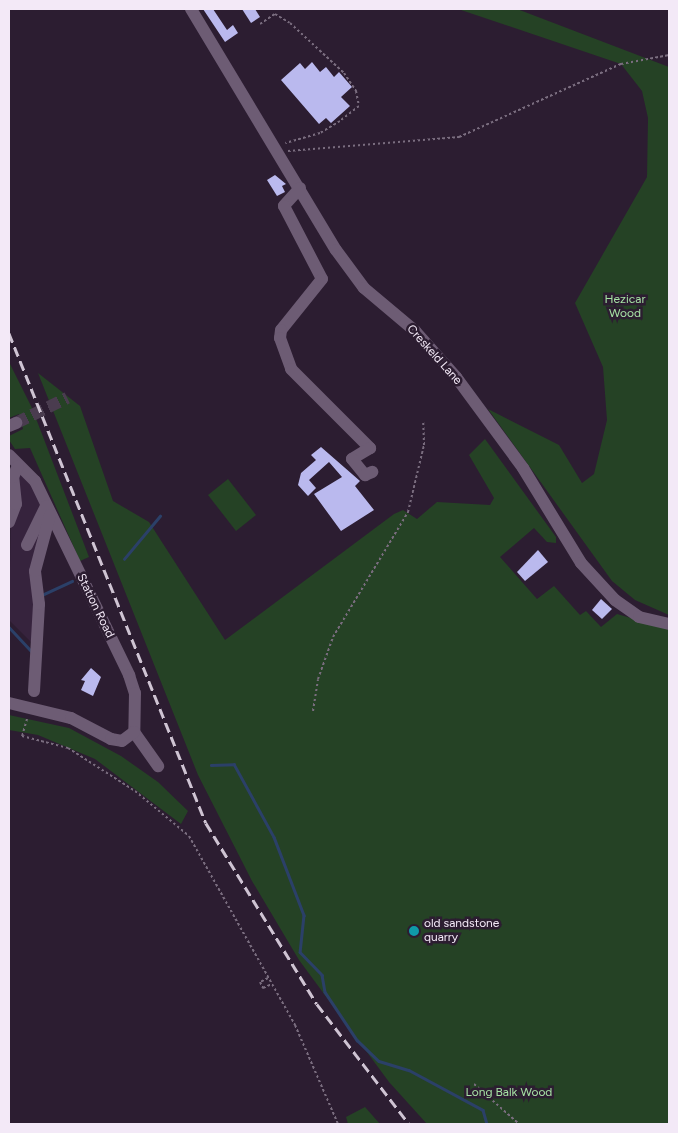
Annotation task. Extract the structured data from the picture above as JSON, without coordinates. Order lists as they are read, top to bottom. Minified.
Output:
{"streets":{"street":["Creskeld Lane","Station Road"]},"parks":["Hezicar Wood","Long Balk Wood"],"places":["old sandstone quarry"]}
